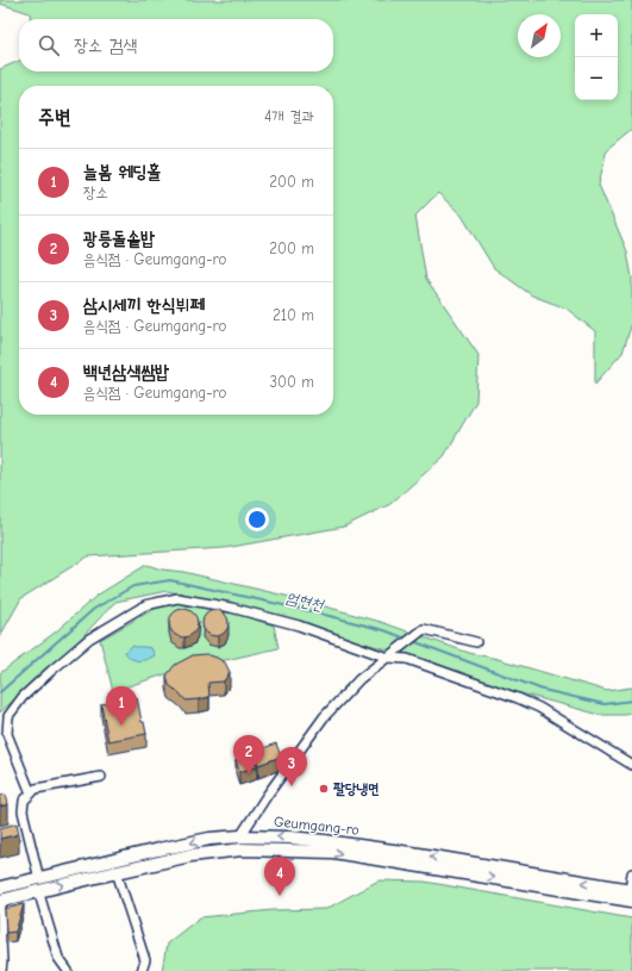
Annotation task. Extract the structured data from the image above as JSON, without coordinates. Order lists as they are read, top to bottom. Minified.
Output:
{"streets":{"main road":["Geumgang-ro"]},"water":["엄현천"],"places":["팔당냉면"],"north":"top right","page":{"map_buttons":["+","−"],"search":"장소 검색","heading":["주변","4개 결과"],"list":[{"mark":"1","name":"늘봄 웨딩홀","note":"장소","value":"200 m"},{"mark":"2","name":"광릉돌솥밥","note":"음식점 · Geumgang-ro","value":"200 m"},{"mark":"3","name":"삼시세끼 한식뷔페","note":"음식점 · Geumgang-ro","value":"210 m"},{"mark":"4","name":"백년삼색쌈밥","note":"음식점 · Geumgang-ro","value":"300 m"}],"pins":["1","2","3","4"]}}
